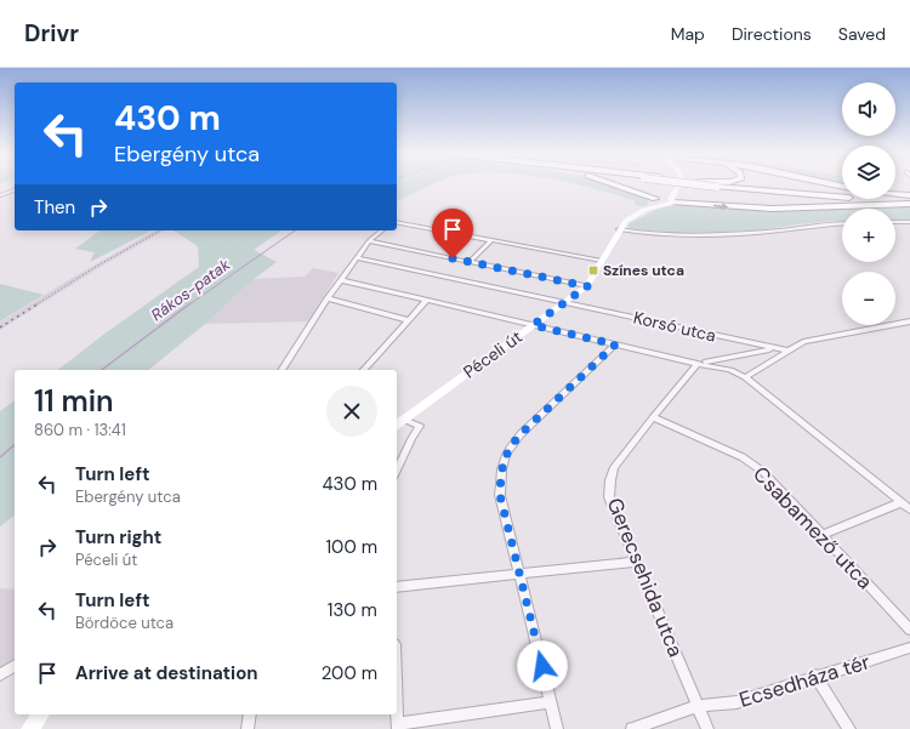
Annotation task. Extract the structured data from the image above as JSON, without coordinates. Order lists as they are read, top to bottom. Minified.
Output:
{"streets":{"main road":["Péceli út"],"street":["Korsó utca","Csabamező utca","Gerecsehida utca","Ecsedháza tér"]},"crossings":[["Korsó utca","Péceli út"],["Csabamező utca","Gerecsehida utca"],["Gerecsehida utca","Ecsedháza tér"]],"water":["Rákos-patak"],"places":{"transit":["Színes utca"]},"page":{"header":"Drivr","nav":["Map","Directions","Saved"],"map_buttons":["+","−"],"turn":["430 m","Ebergény utca"],"then":"Then","heading":["11 min","860 m · 13:41"],"list":[{"name":"Turn left","note":"Ebergény utca","value":"430 m"},{"name":"Turn right","note":"Péceli út","value":"100 m"},{"name":"Turn left","note":"Bördöce utca","value":"130 m"},{"name":"Arrive at destination","value":"200 m"}]}}
